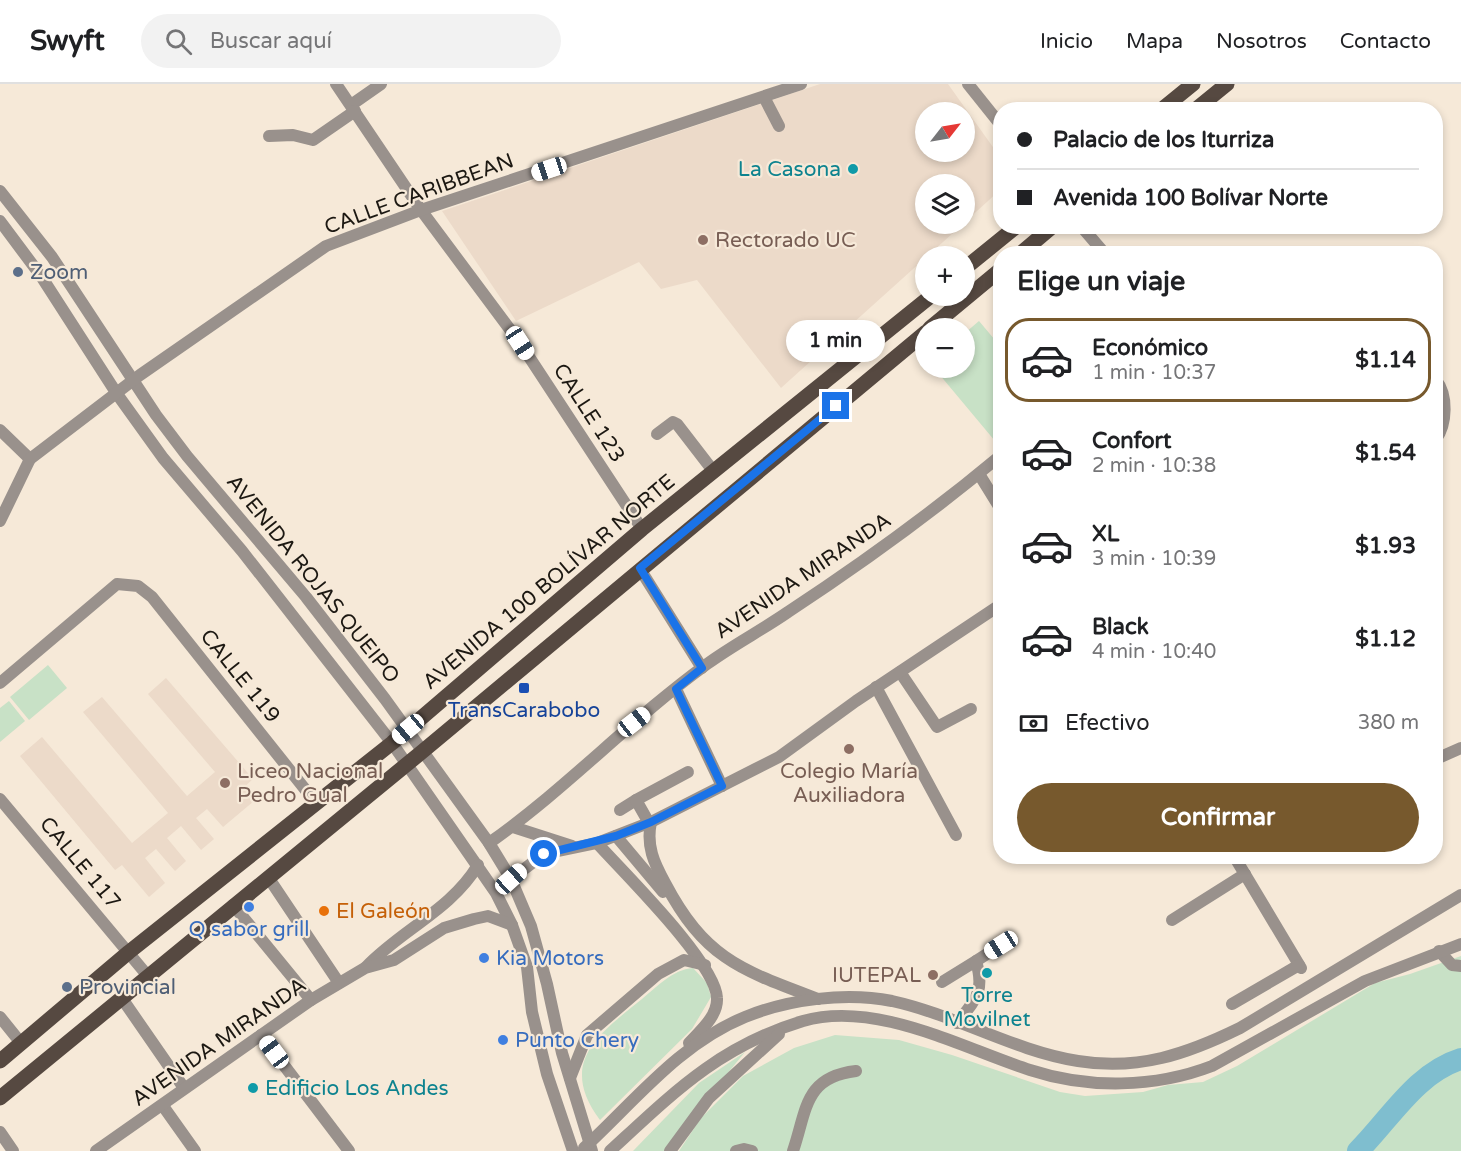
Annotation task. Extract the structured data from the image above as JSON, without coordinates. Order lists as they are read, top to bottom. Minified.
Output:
{"streets":{"main road":["AVENIDA 100 BOLÍVAR NORTE"],"street":["CALLE CARIBBEAN","CALLE 123","AVENIDA MIRANDA","AVENIDA ROJAS QUEIPO","CALLE 119","CALLE 117"]},"crossings":[["CALLE CARIBBEAN","CALLE 123"],["CALLE CARIBBEAN","AVENIDA ROJAS QUEIPO"],["CALLE 123","AVENIDA 100 BOLÍVAR NORTE"],["AVENIDA MIRANDA","AVENIDA ROJAS QUEIPO"],["AVENIDA ROJAS QUEIPO","AVENIDA 100 BOLÍVAR NORTE"],["AVENIDA 100 BOLÍVAR NORTE","CALLE 119"],["AVENIDA 100 BOLÍVAR NORTE","CALLE 117"]],"places":{"other":["La Casona","Rectorado UC","Zoom","Colegio María Auxiliadora","Liceo Nacional Pedro Gual","Q sabor grill","El Galeón","Kia Motors","Torre Movilnet","IUTEPAL","Provincial","Punto Chery","Edificio Los Andes"],"transit":["TransCarabobo"]},"north":"top right","page":{"header":"Swyft","search":"Buscar aquí","nav":["Inicio","Mapa","Nosotros","Contacto"],"map_buttons":["+","−"],"banner":["Palacio de los Iturriza","Avenida 100 Bolívar Norte"],"heading":"Elige un viaje","list":[{"name":"Económico","note":"1 min · 10:37","value":"$1.14"},{"name":"Confort","note":"2 min · 10:38","value":"$1.54"},{"name":"XL","note":"3 min · 10:39","value":"$1.93"},{"name":"Black","note":"4 min · 10:40","value":"$1.12"}],"bubble":"1 min","pay":["Efectivo","380 m"],"buttons":"Confirmar"}}
